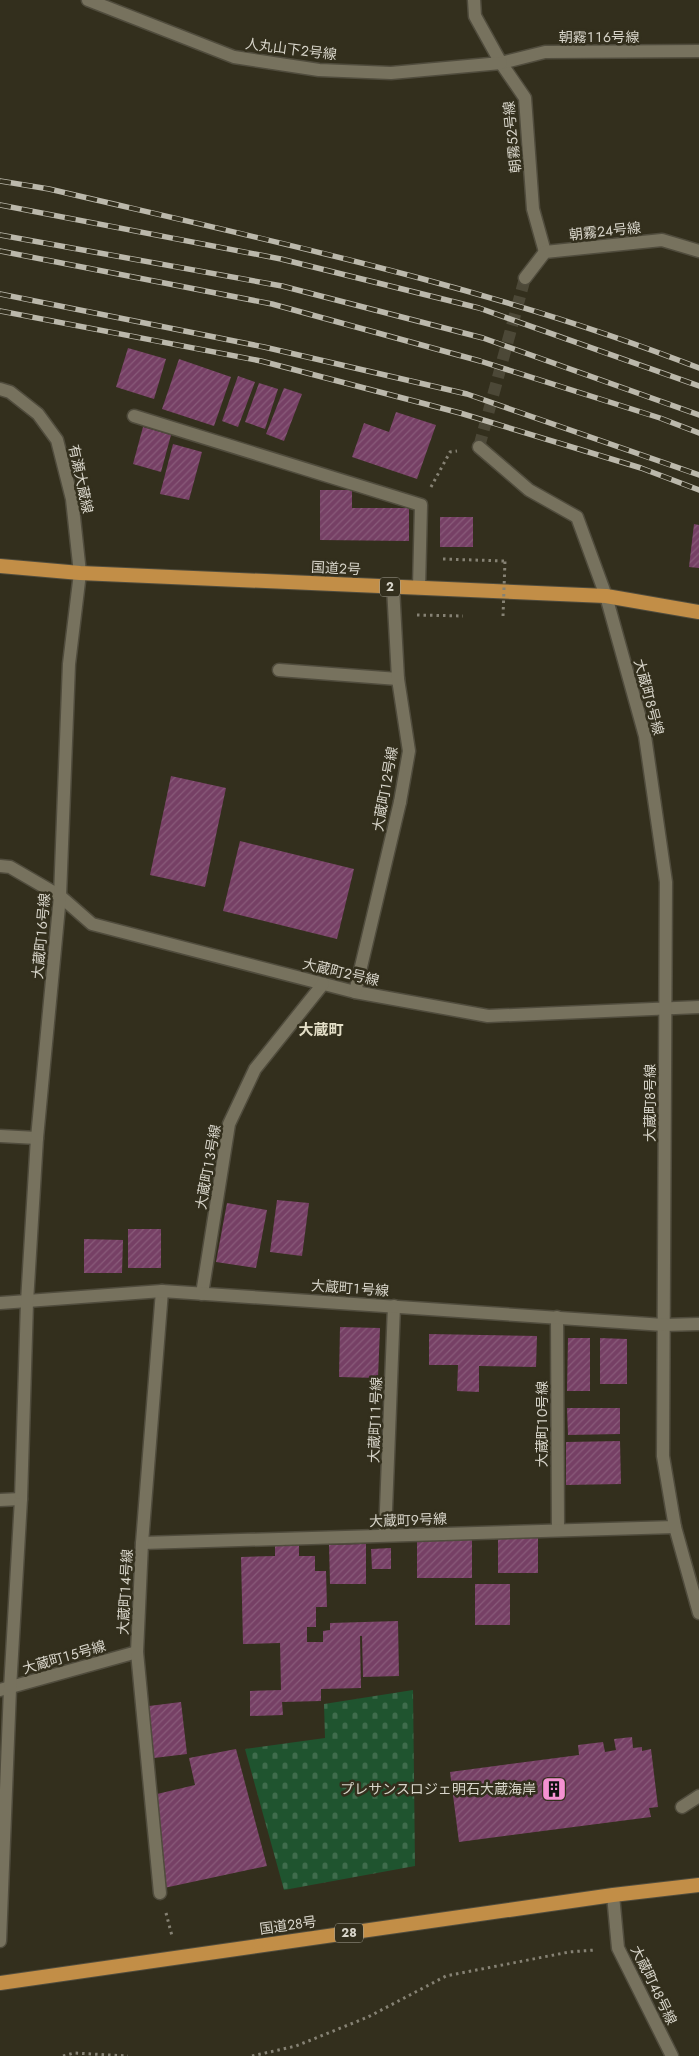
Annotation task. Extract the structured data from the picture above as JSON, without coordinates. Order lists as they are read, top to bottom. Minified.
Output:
{"streets":{"highway":["国道2号","2","国道28号","28"],"street":["朝霧１１６号線","人丸山下２号線","朝霧５２号線","朝霧２４号線","有瀬大蔵線","大蔵町８号線","大蔵町１２号線","大蔵町１６号線","大蔵町２号線","大蔵町１３号線","大蔵町１号線","大蔵町１１号線","大蔵町１０号線","大蔵町９号線","大蔵町１４号線","大蔵町１５号線","大蔵町４８号線"]},"crossings":[["朝霧１１６号線","人丸山下２号線"],["朝霧１１６号線","朝霧５２号線"],["人丸山下２号線","朝霧５２号線"],["朝霧５２号線","朝霧２４号線"],["有瀬大蔵線","国道2号"],["有瀬大蔵線","大蔵町１６号線"],["国道2号","大蔵町８号線"],["国道2号","大蔵町１２号線"],["国道2号","大蔵町１６号線"],["大蔵町８号線","大蔵町２号線"],["大蔵町８号線","大蔵町１号線"],["大蔵町８号線","大蔵町９号線"],["大蔵町１２号線","大蔵町２号線"],["大蔵町１６号線","大蔵町２号線"],["大蔵町１６号線","大蔵町１号線"],["大蔵町１６号線","大蔵町１５号線"],["大蔵町２号線","大蔵町１３号線"],["大蔵町１３号線","大蔵町１号線"],["大蔵町１号線","大蔵町１１号線"],["大蔵町１号線","大蔵町１０号線"],["大蔵町１号線","大蔵町１４号線"],["大蔵町１１号線","大蔵町９号線"],["大蔵町１０号線","大蔵町９号線"],["大蔵町９号線","大蔵町１４号線"],["大蔵町１４号線","大蔵町１５号線"],["国道28号","大蔵町４８号線"]],"districts":["大蔵町"],"places":{"building":["プレサンスロジェ明石大蔵海岸"]}}
